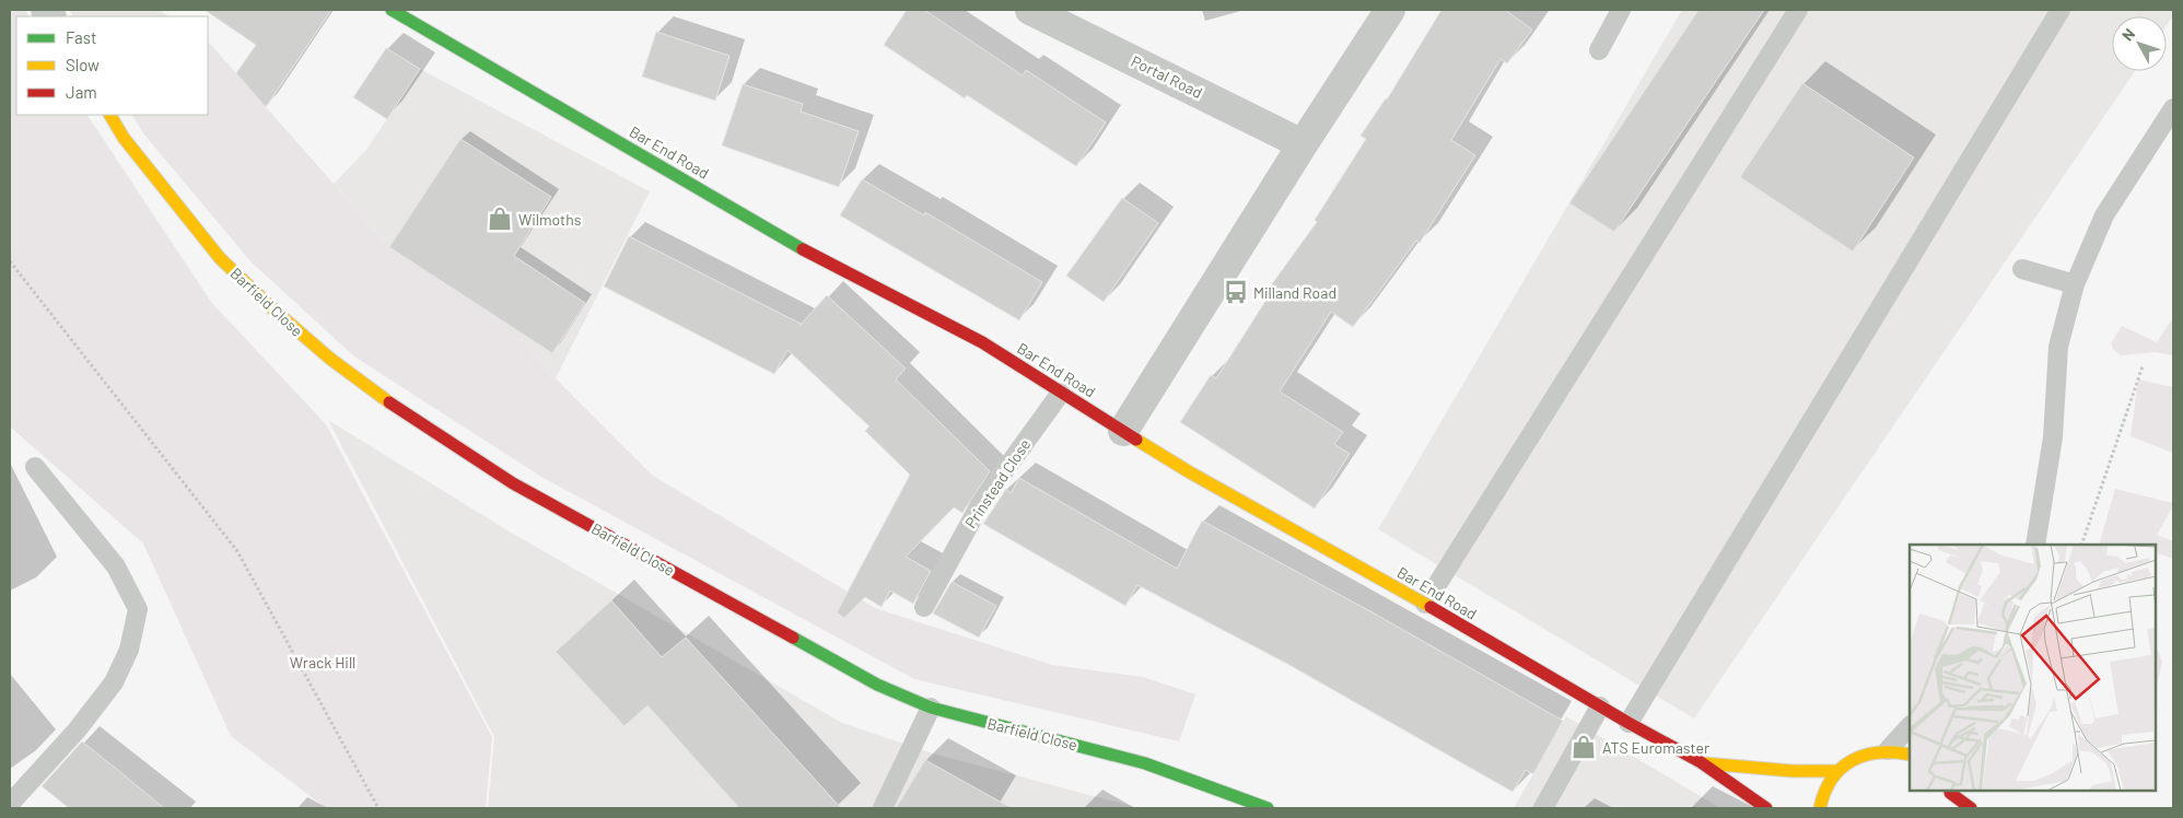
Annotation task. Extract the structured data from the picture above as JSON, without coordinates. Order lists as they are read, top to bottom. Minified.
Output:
{"streets":{"main road":["Bar End Road","Barfield Close"],"street":["Portal Road"],"lane":["Prinstead Close"]},"crossings":[["Bar End Road","Prinstead Close"]],"parks":["Wrack Hill"],"places":{"shop":["Wilmoths","ATS Euromaster"],"bus stop":["Milland Road"]},"legend":["Fast","Slow","Jam"],"north":"top left"}
